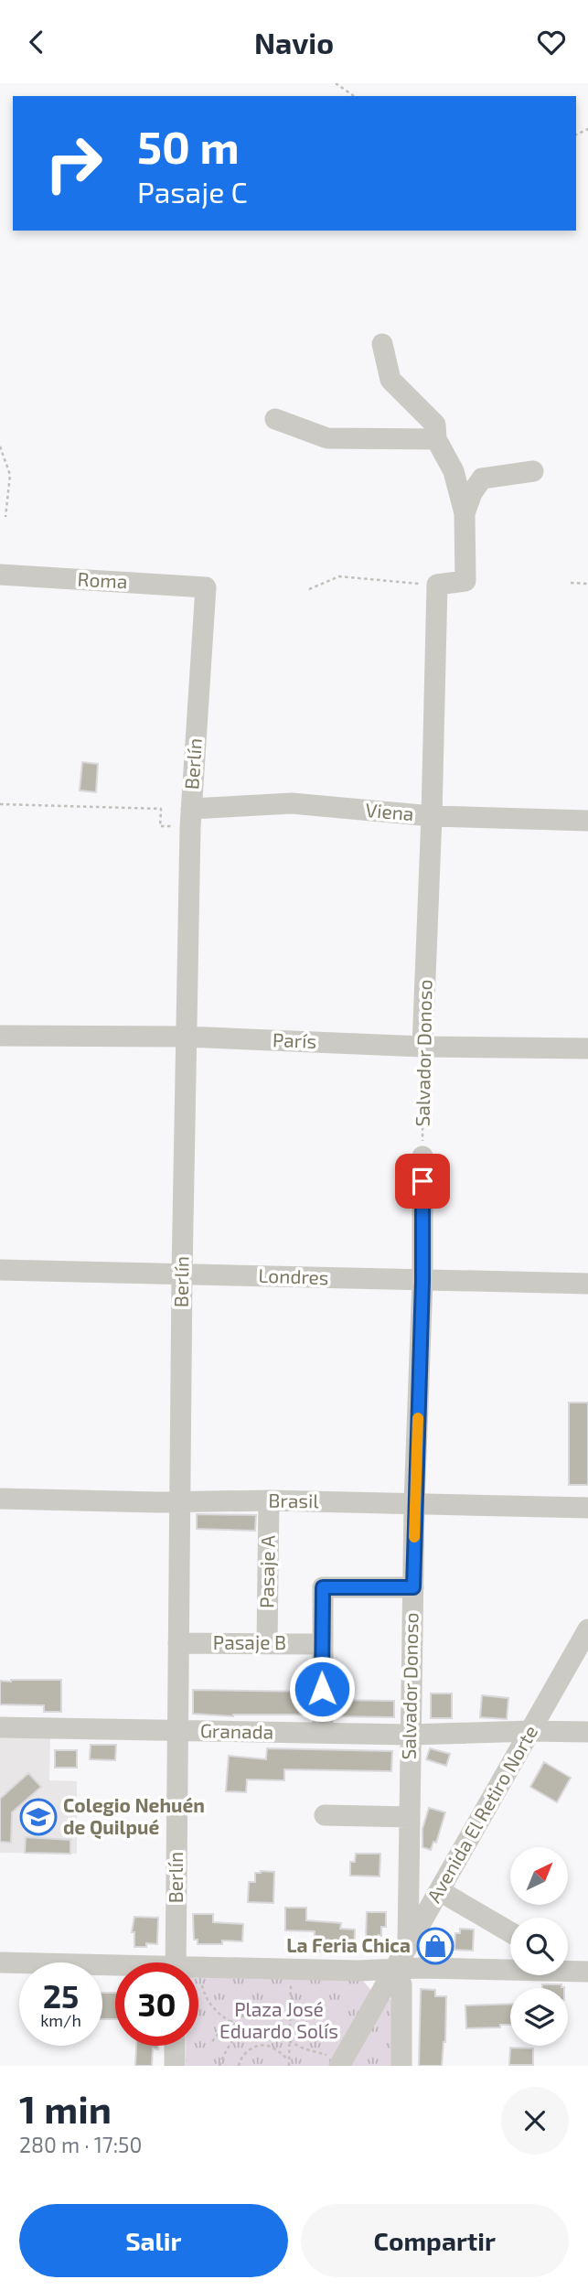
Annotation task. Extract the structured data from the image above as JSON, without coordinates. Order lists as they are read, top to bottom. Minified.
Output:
{"streets":{"street":["Roma","Berlín","Viena","París","Salvador Donoso","Londres","Brasil","Pasaje A","Pasaje B","Granada","Avenida El Retiro Norte"]},"crossings":[["Roma","Berlín"],["Berlín","Viena"],["Berlín","París"],["Berlín","Londres"],["Berlín","Brasil"],["Berlín","Pasaje B"],["Berlín","Granada"],["Viena","Salvador Donoso"],["París","Salvador Donoso"],["Salvador Donoso","Londres"],["Salvador Donoso","Brasil"],["Salvador Donoso","Granada"],["Salvador Donoso","Avenida El Retiro Norte"],["Brasil","Pasaje A"],["Pasaje A","Pasaje B"],["Granada","Avenida El Retiro Norte"]],"parks":["Plaza José Eduardo Solís"],"places":{"school or university":["Colegio Nehuén de Quilpué"],"shop":["La Feria Chica"]},"north":"top right","page":{"header":"Navio","turn":["50 m","Pasaje C"],"speed":"25 km/h","limit":"30","heading":["1 min","280 m · 17:50"],"buttons":["Salir","Compartir"]}}
